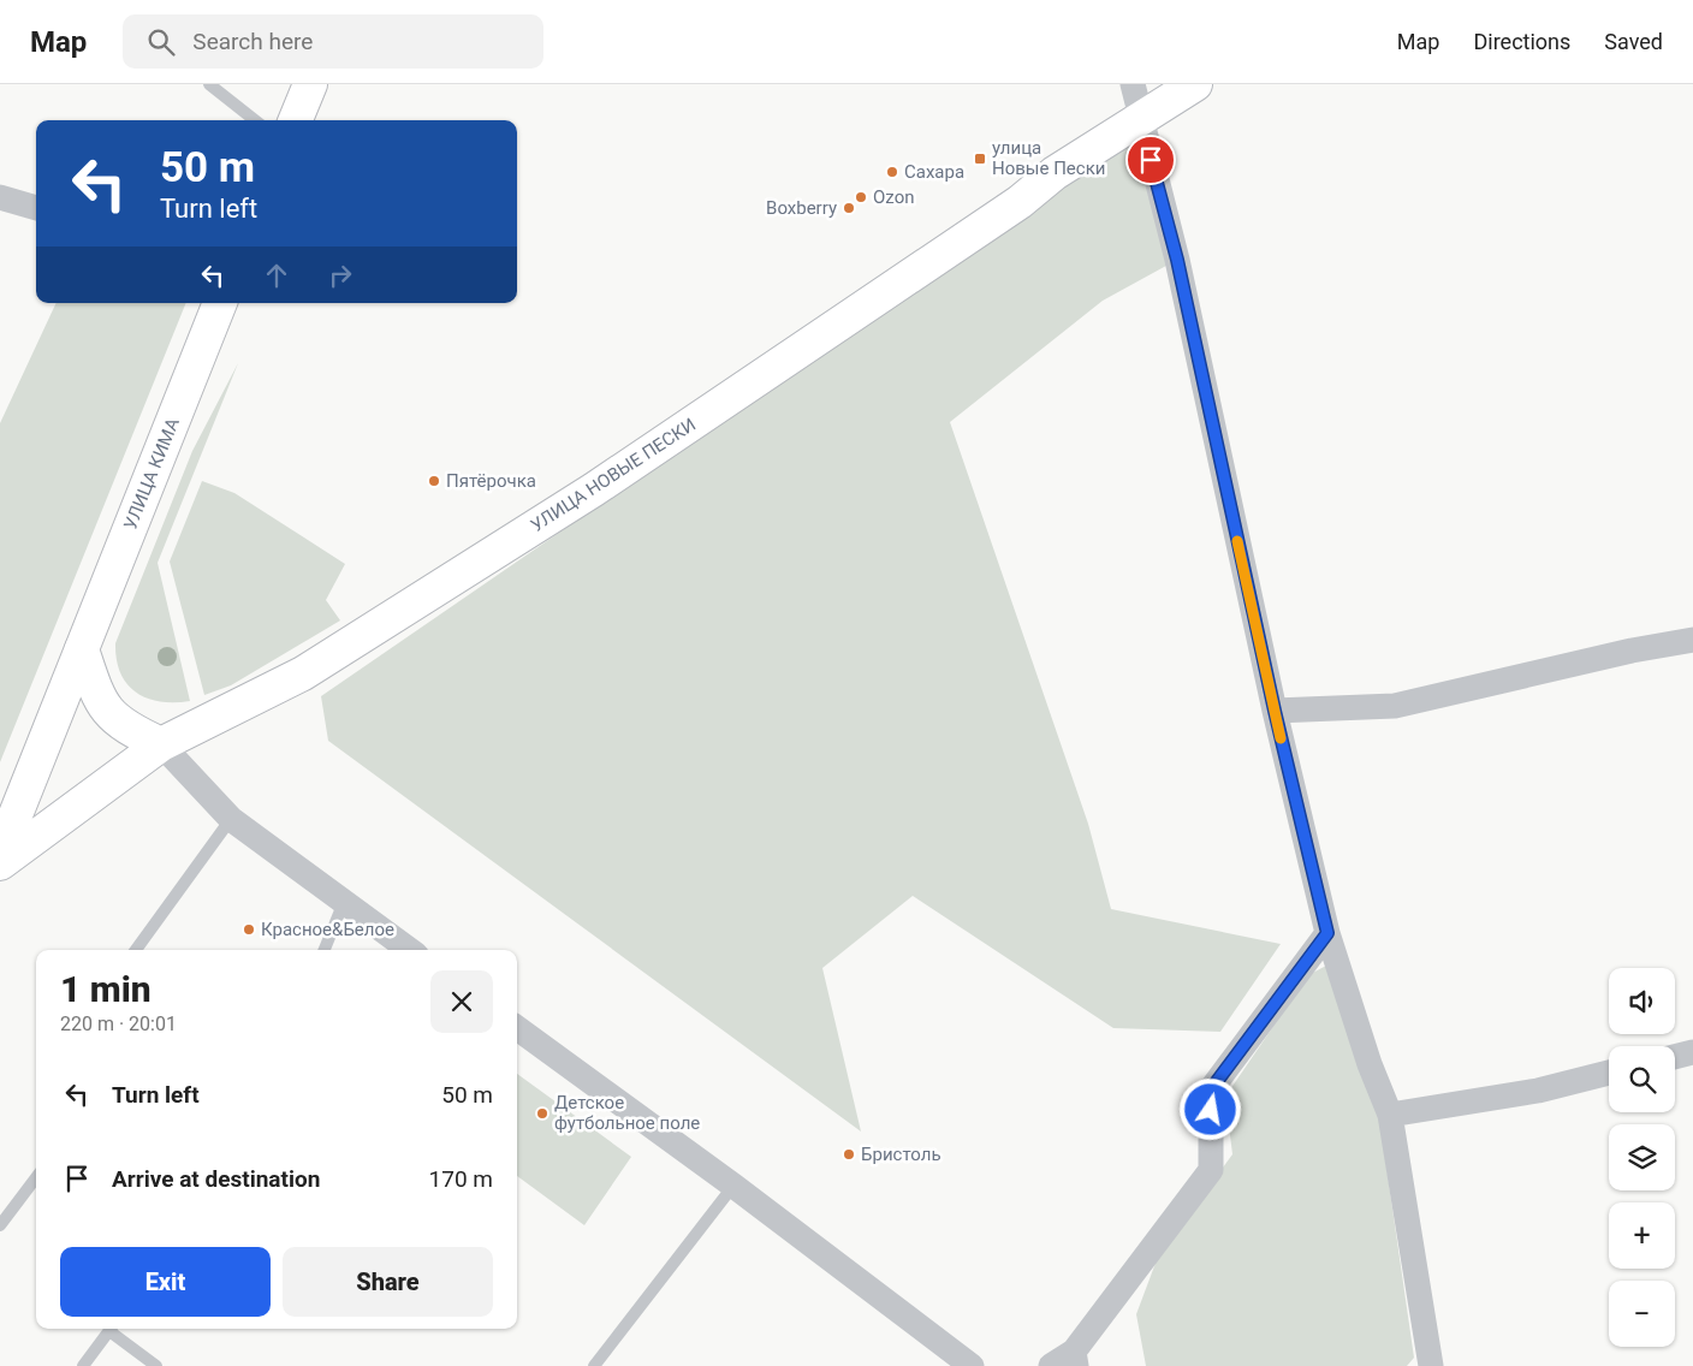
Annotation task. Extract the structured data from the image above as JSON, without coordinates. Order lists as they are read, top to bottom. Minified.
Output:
{"streets":{"main road":["УЛИЦА КИМА","УЛИЦА НОВЫЕ ПЕСКИ"]},"places":{"transit":["улица Новые Пески"],"other":["Сахара","Ozon","Boxberry","Пятёрочка","Красное&Белое","Детское футбольное поле","Бристоль"]},"page":{"header":"Map","search":"Search here","nav":["Map","Directions","Saved"],"turn":["50 m","Turn left"],"heading":["1 min","220 m · 20:01"],"map_buttons":["+","−"],"list":[{"name":"Turn left","value":"50 m"},{"name":"Arrive at destination","value":"170 m"}],"buttons":["Exit","Share"]}}
